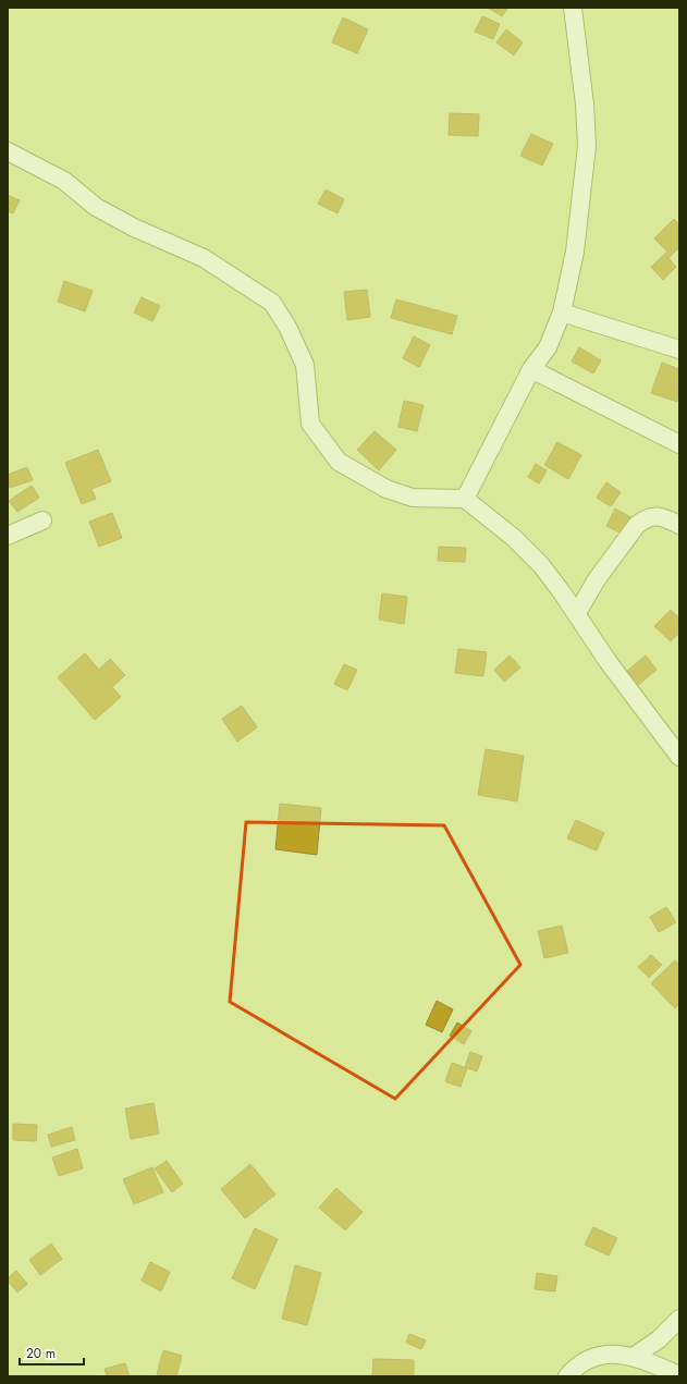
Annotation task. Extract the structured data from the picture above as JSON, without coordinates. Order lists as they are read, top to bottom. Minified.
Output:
{"scale_bar":"20 m"}
